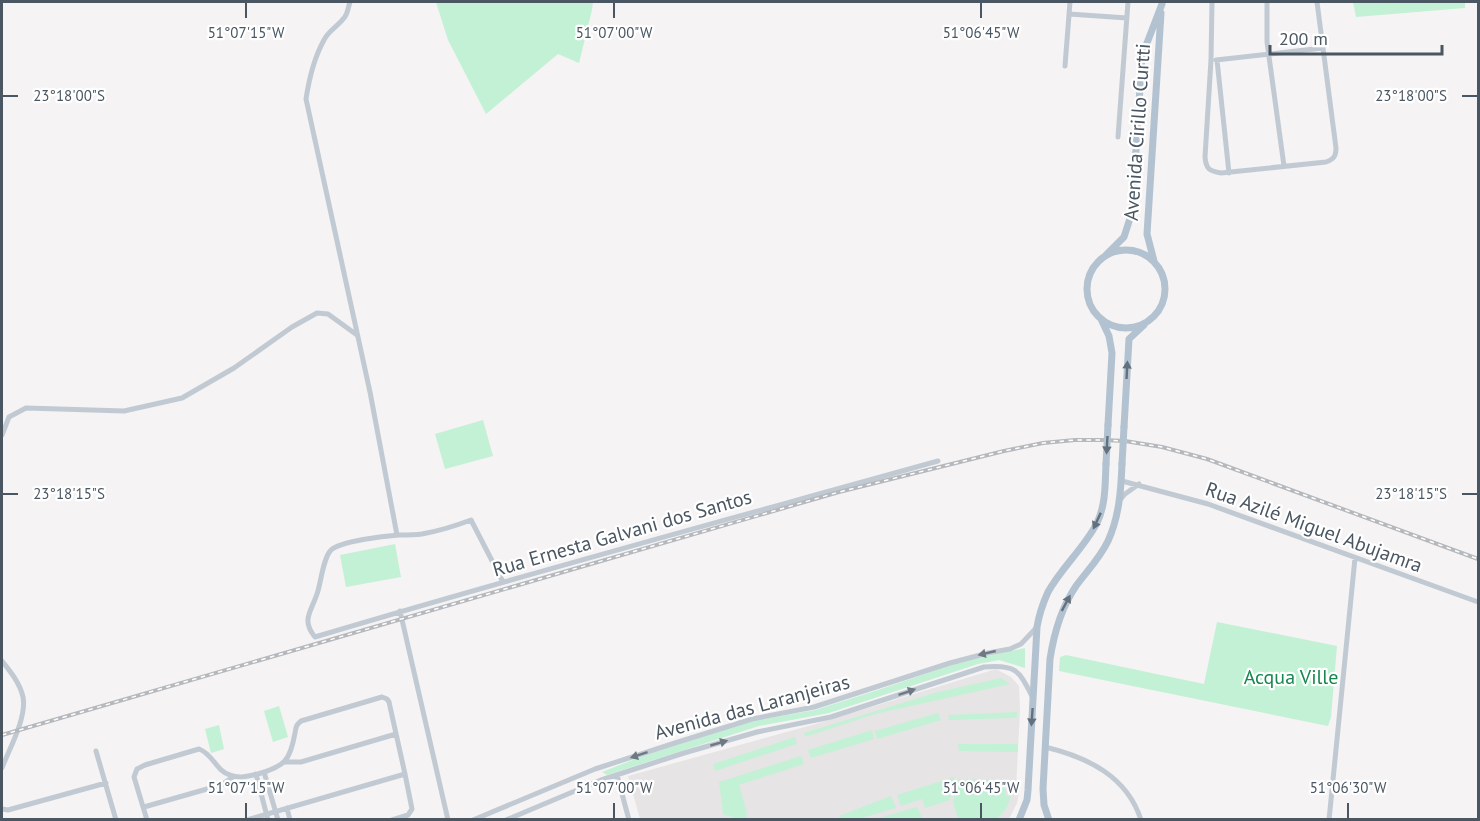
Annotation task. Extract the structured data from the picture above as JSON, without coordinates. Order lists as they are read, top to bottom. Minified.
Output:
{"streets":{"main road":["Avenida Cirillo Curtti"],"street":["Rua Azilé Miguel Abujamra","Rua Ernesta Galvani dos Santos","Avenida das Laranjeiras"]},"parks":["Acqua Ville"],"scale_bar":"200 m","coordinates":["51°07'15\"W","51°07'00\"W","51°06'45\"W","23°18'00\"S","23°18'15\"S","51°06'30\"W"]}
